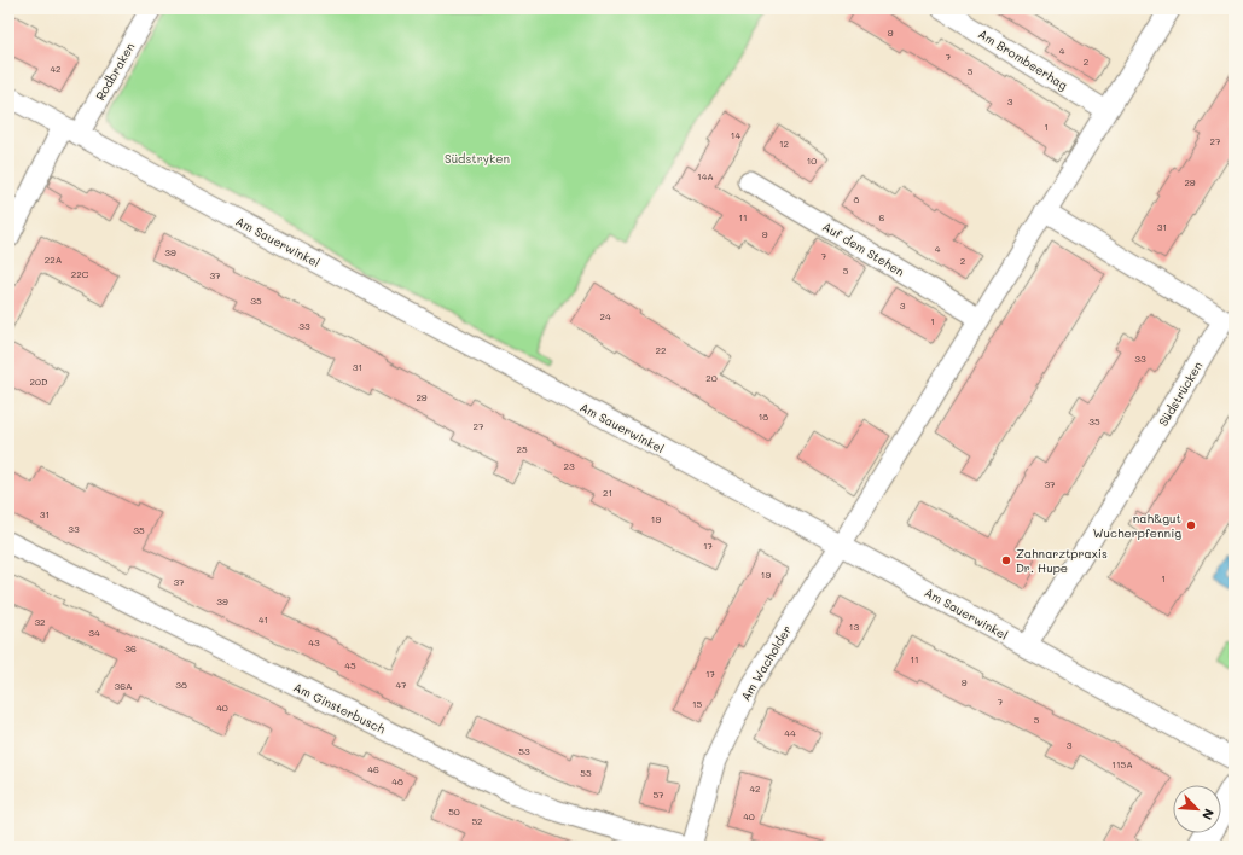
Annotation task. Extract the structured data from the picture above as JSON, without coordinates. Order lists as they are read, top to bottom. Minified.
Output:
{"streets":{"street":["Am Brombeerhag","Rodbraken","Am Sauerwinkel","Auf dem Stehen","Südstrücken","Am Wacholder","Am Ginsterbusch"]},"crossings":[["Rodbraken","Am Sauerwinkel"],["Am Sauerwinkel","Südstrücken"],["Am Sauerwinkel","Am Wacholder"]],"parks":["Südstryken"],"places":["nah&gut Wucherpfennig","Zahnarztpraxis Dr. Hupe"],"house_numbers":["9","4","7","2","42","5","3","1","14","27","12","10","14A","29","8","11","6","31","9","4","39","7","22A","2","5","22C","37","35","3","24","1","33","22","33","31","20","20D","29","18","35","27","25","23","37","21","31","19","33","35","17","19","1","37","39","41","32","13","34","43","36","11","45","17","9","38","47","36A","7","15","40","5","44","3","53","115A","46","55","48","42","57","50","40","52"],"north":"bottom right"}
